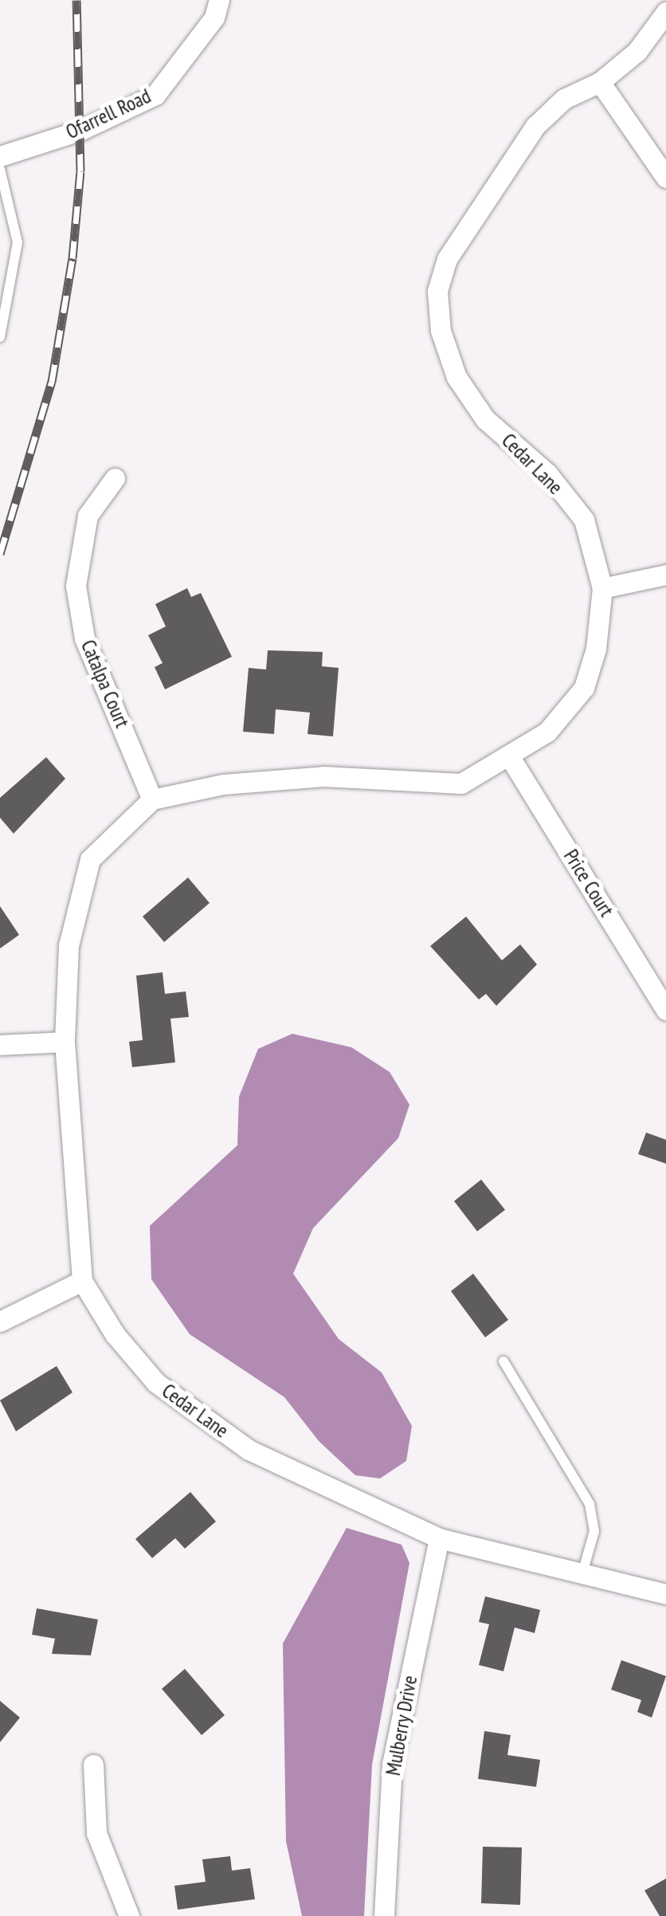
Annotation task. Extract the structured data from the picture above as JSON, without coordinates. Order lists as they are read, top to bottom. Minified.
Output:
{"streets":{"street":["Ofarrell Road","Cedar Lane","Catalpa Court","Price Court","Mulberry Drive"]},"crossings":[["Cedar Lane","Catalpa Court"],["Cedar Lane","Price Court"],["Cedar Lane","Mulberry Drive"]]}
